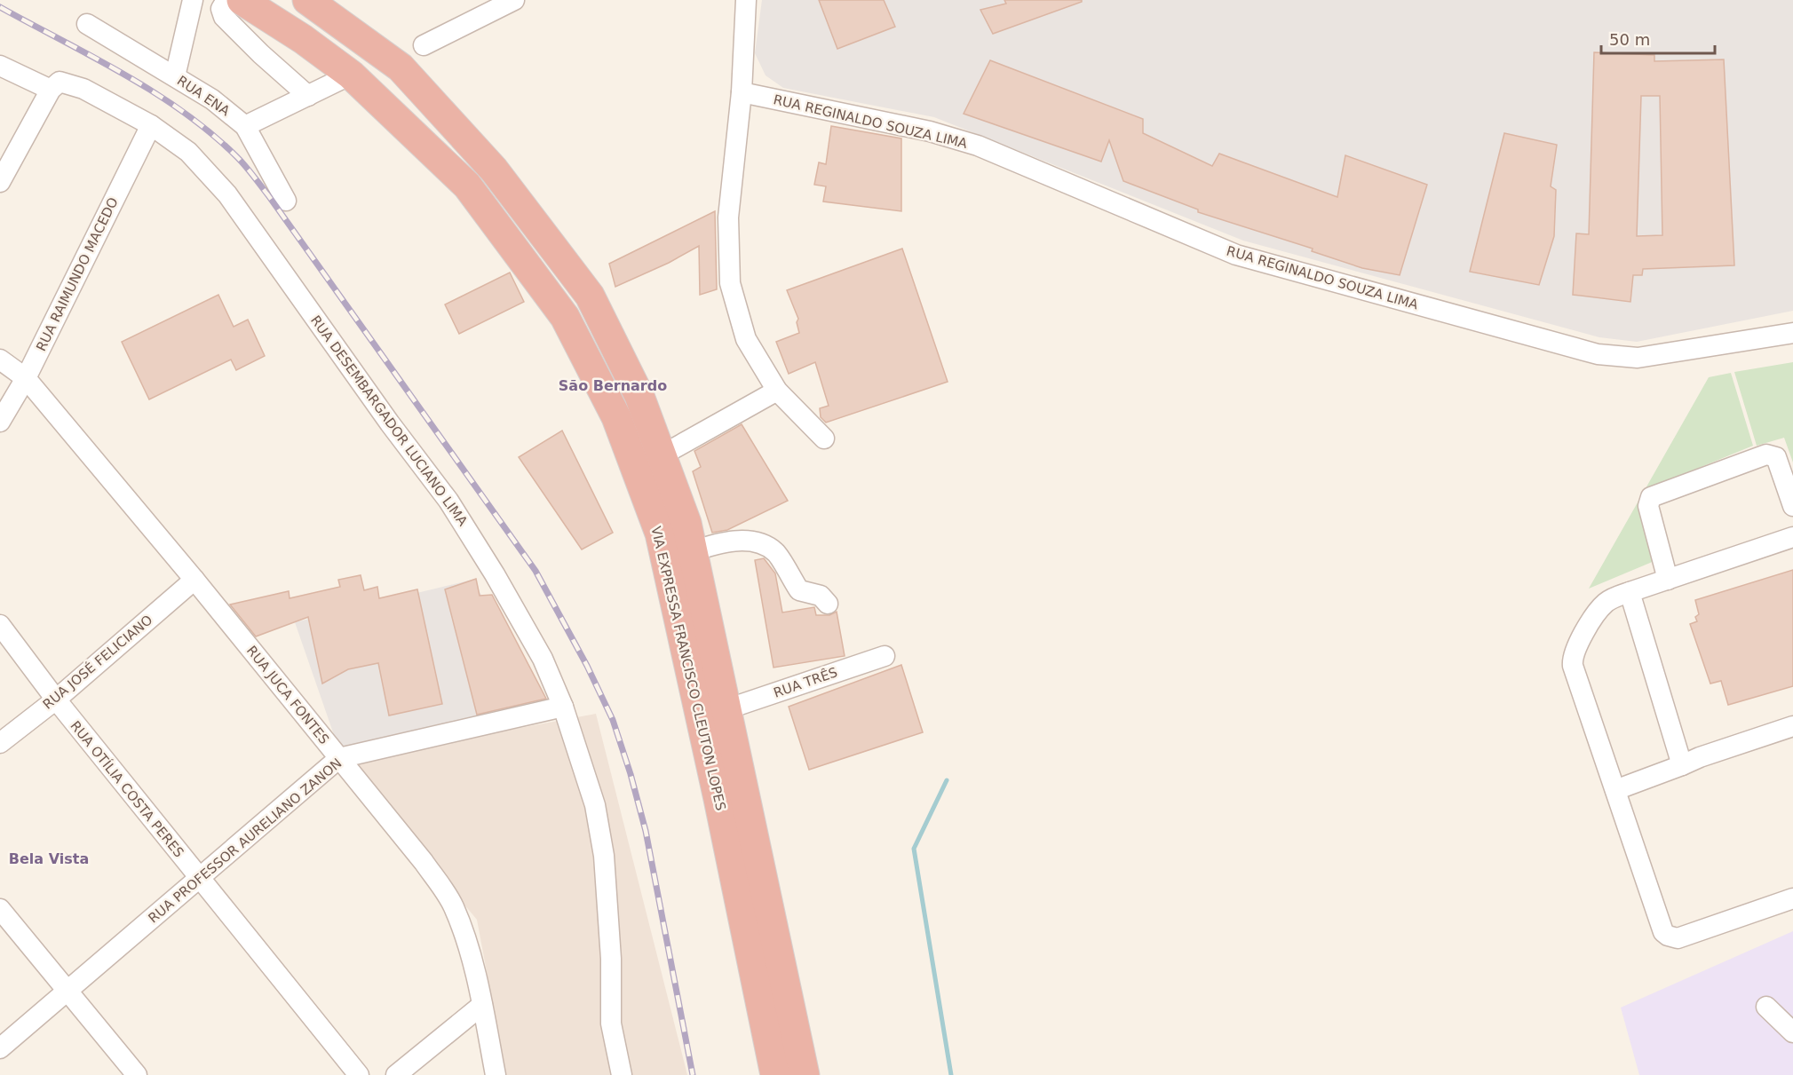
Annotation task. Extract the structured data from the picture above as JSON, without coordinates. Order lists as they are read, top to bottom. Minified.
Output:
{"streets":{"highway":["VIA EXPRESSA FRANCISCO CLEUTON LOPES"],"street":["RUA ENA","RUA REGINALDO SOUZA LIMA","RUA RAIMUNDO MACEDO","RUA DESEMBARGADOR LUCIANO LIMA","RUA JOSÉ FELICIANO","RUA TRÊS","RUA JUCA FONTES","RUA OTÍLIA COSTA PERES","RUA PROFESSOR AURELIANO ZANON"]},"crossings":[["RUA RAIMUNDO MACEDO","RUA DESEMBARGADOR LUCIANO LIMA"],["RUA RAIMUNDO MACEDO","RUA JUCA FONTES"],["RUA DESEMBARGADOR LUCIANO LIMA","RUA PROFESSOR AURELIANO ZANON"],["RUA JOSÉ FELICIANO","RUA JUCA FONTES"],["RUA JOSÉ FELICIANO","RUA OTÍLIA COSTA PERES"],["VIA EXPRESSA FRANCISCO CLEUTON LOPES","RUA TRÊS"],["RUA JUCA FONTES","RUA PROFESSOR AURELIANO ZANON"],["RUA OTÍLIA COSTA PERES","RUA PROFESSOR AURELIANO ZANON"]],"districts":["São Bernardo","Bela Vista"],"scale_bar":"50 m"}
